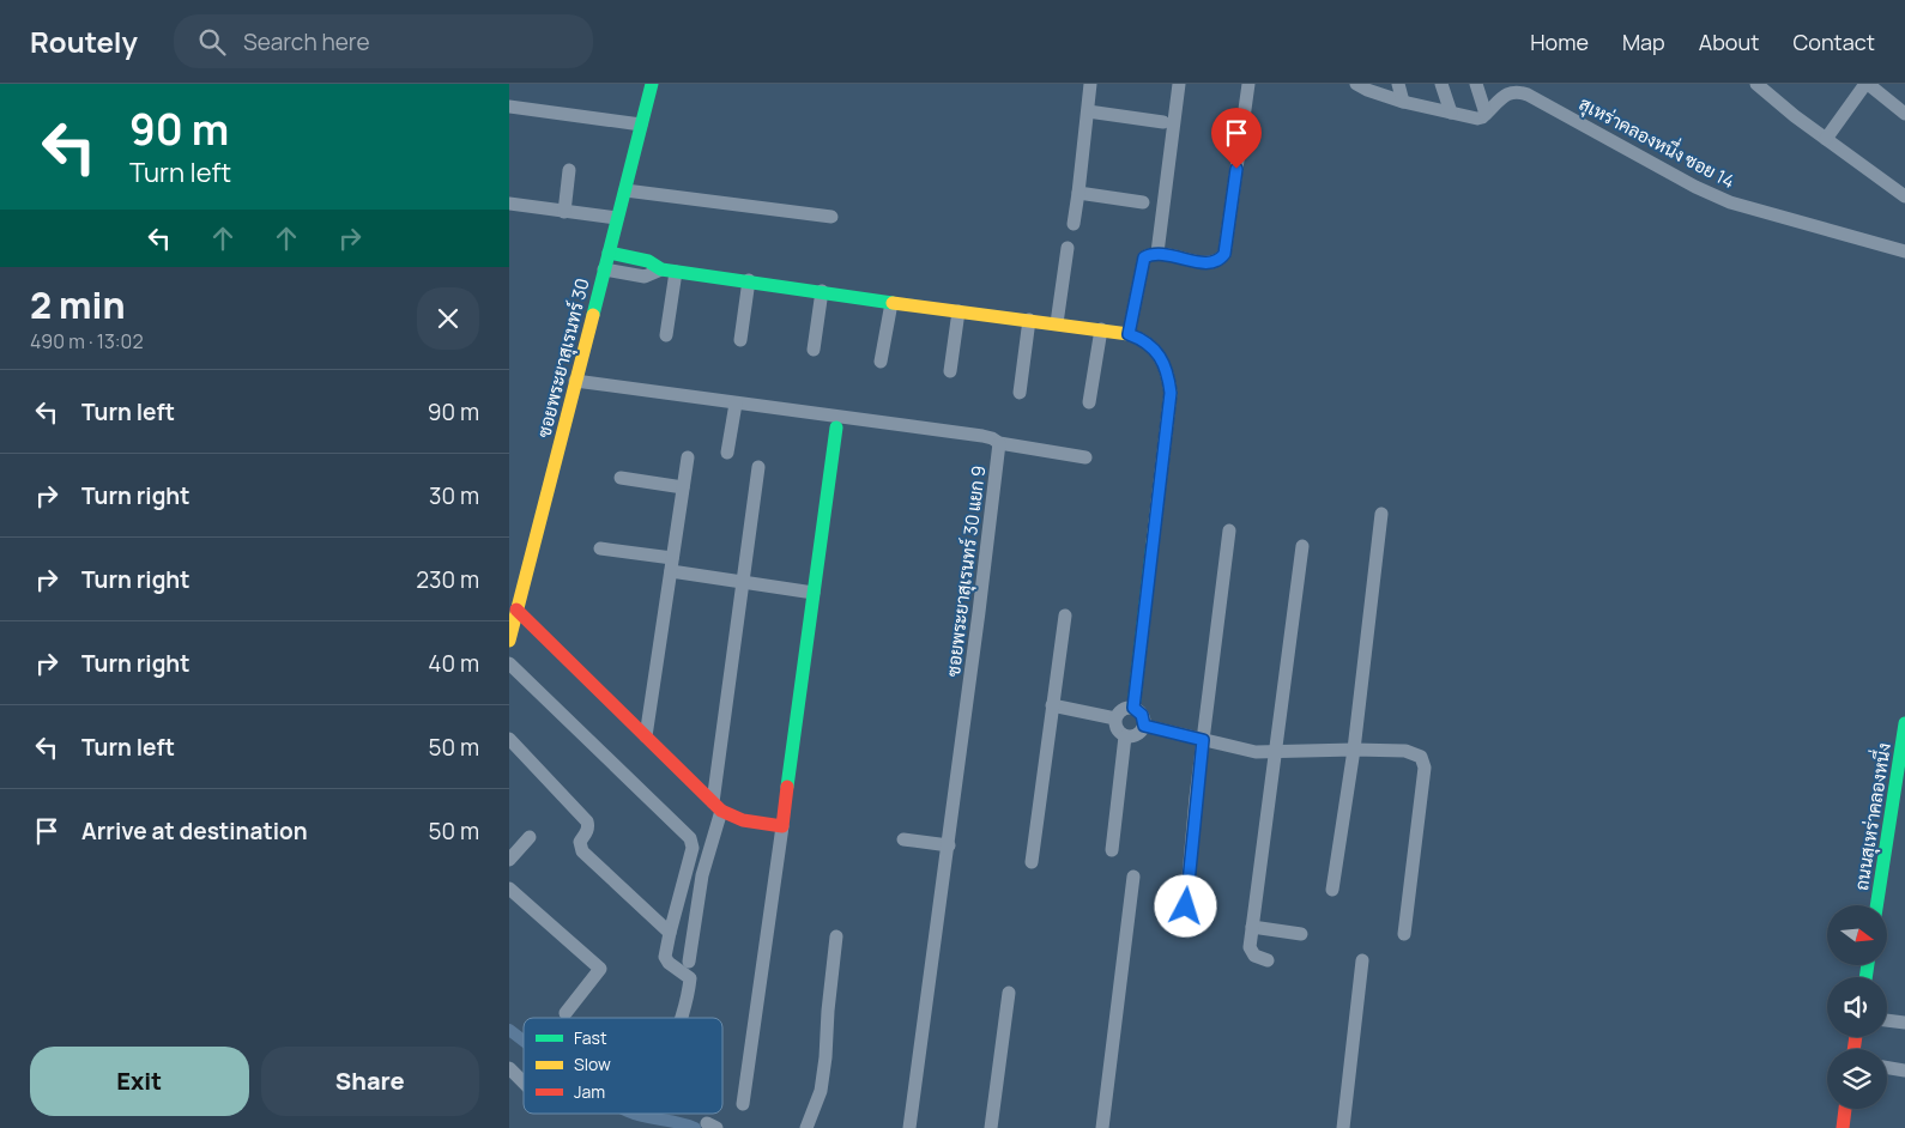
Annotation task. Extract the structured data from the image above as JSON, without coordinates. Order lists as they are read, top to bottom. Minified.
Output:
{"streets":{"street":["สุเหร่าคลองหนึ่ง ซอย 14","ซอยพระยาสุเรนทร์ 30","ซอยพระยาสุเรนทร์ 30 แยก 9","ถนนสุเหร่าคลองหนึ่ง"]},"crossings":[["ซอยพระยาสุเรนทร์ 30","ซอยพระยาสุเรนทร์ 30 แยก 9"]],"legend":["Fast","Slow","Jam"],"north":"right","page":{"header":"Routely","search":"Search here","nav":["Home","Map","About","Contact"],"turn":["90 m","Turn left"],"heading":["2 min","490 m · 13:02"],"list":[{"name":"Turn left","value":"90 m"},{"name":"Turn right","value":"30 m"},{"name":"Turn right","value":"230 m"},{"name":"Turn right","value":"40 m"},{"name":"Turn left","value":"50 m"},{"name":"Arrive at destination","value":"50 m"}],"buttons":["Exit","Share"]}}
